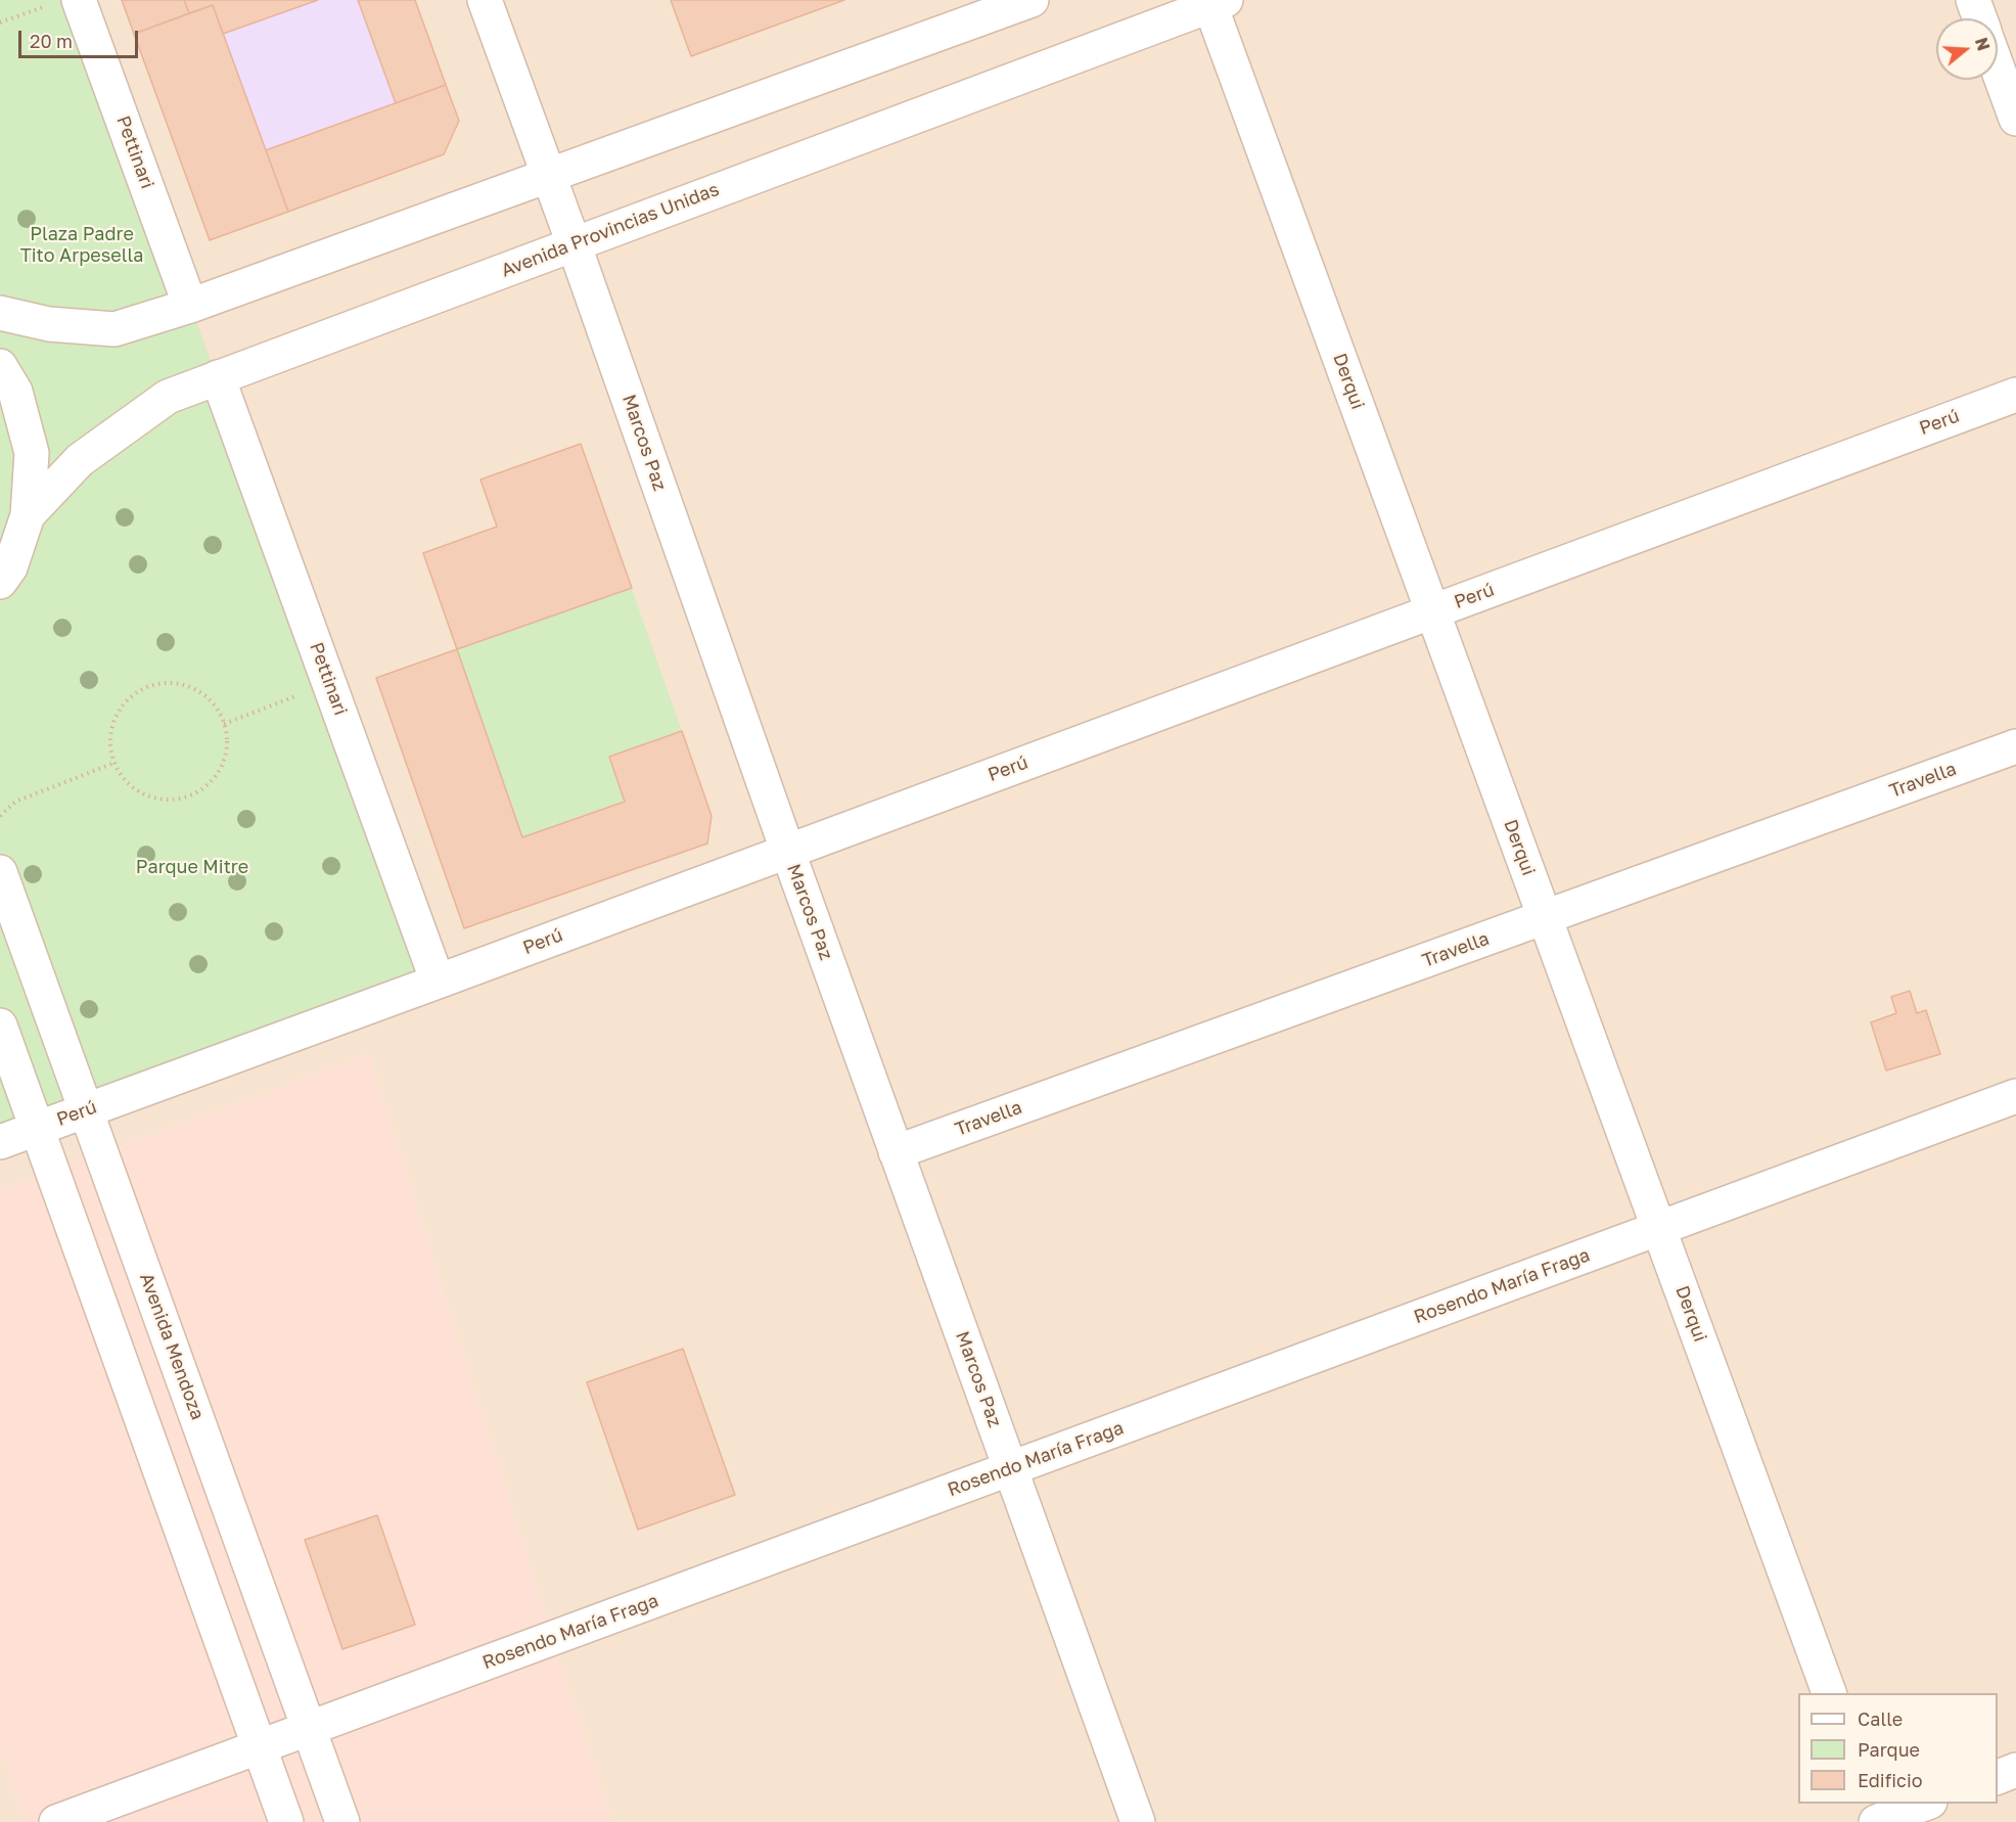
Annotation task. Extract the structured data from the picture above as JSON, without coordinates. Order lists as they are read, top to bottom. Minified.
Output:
{"streets":{"street":["Pettinari","Avenida Provincias Unidas","Derqui","Perú","Marcos Paz","Travella","Rosendo María Fraga","Avenida Mendoza"]},"crossings":[["Pettinari","Avenida Provincias Unidas"],["Pettinari","Perú"],["Avenida Provincias Unidas","Derqui"],["Avenida Provincias Unidas","Marcos Paz"],["Derqui","Perú"],["Derqui","Travella"],["Derqui","Rosendo María Fraga"],["Perú","Marcos Paz"],["Perú","Avenida Mendoza"],["Marcos Paz","Travella"],["Marcos Paz","Rosendo María Fraga"],["Rosendo María Fraga","Avenida Mendoza"]],"parks":["Plaza Padre Tito Arpesella","Parque Mitre"],"legend":["Calle","Parque","Edificio"],"scale_bar":"20 m","north":"right"}
